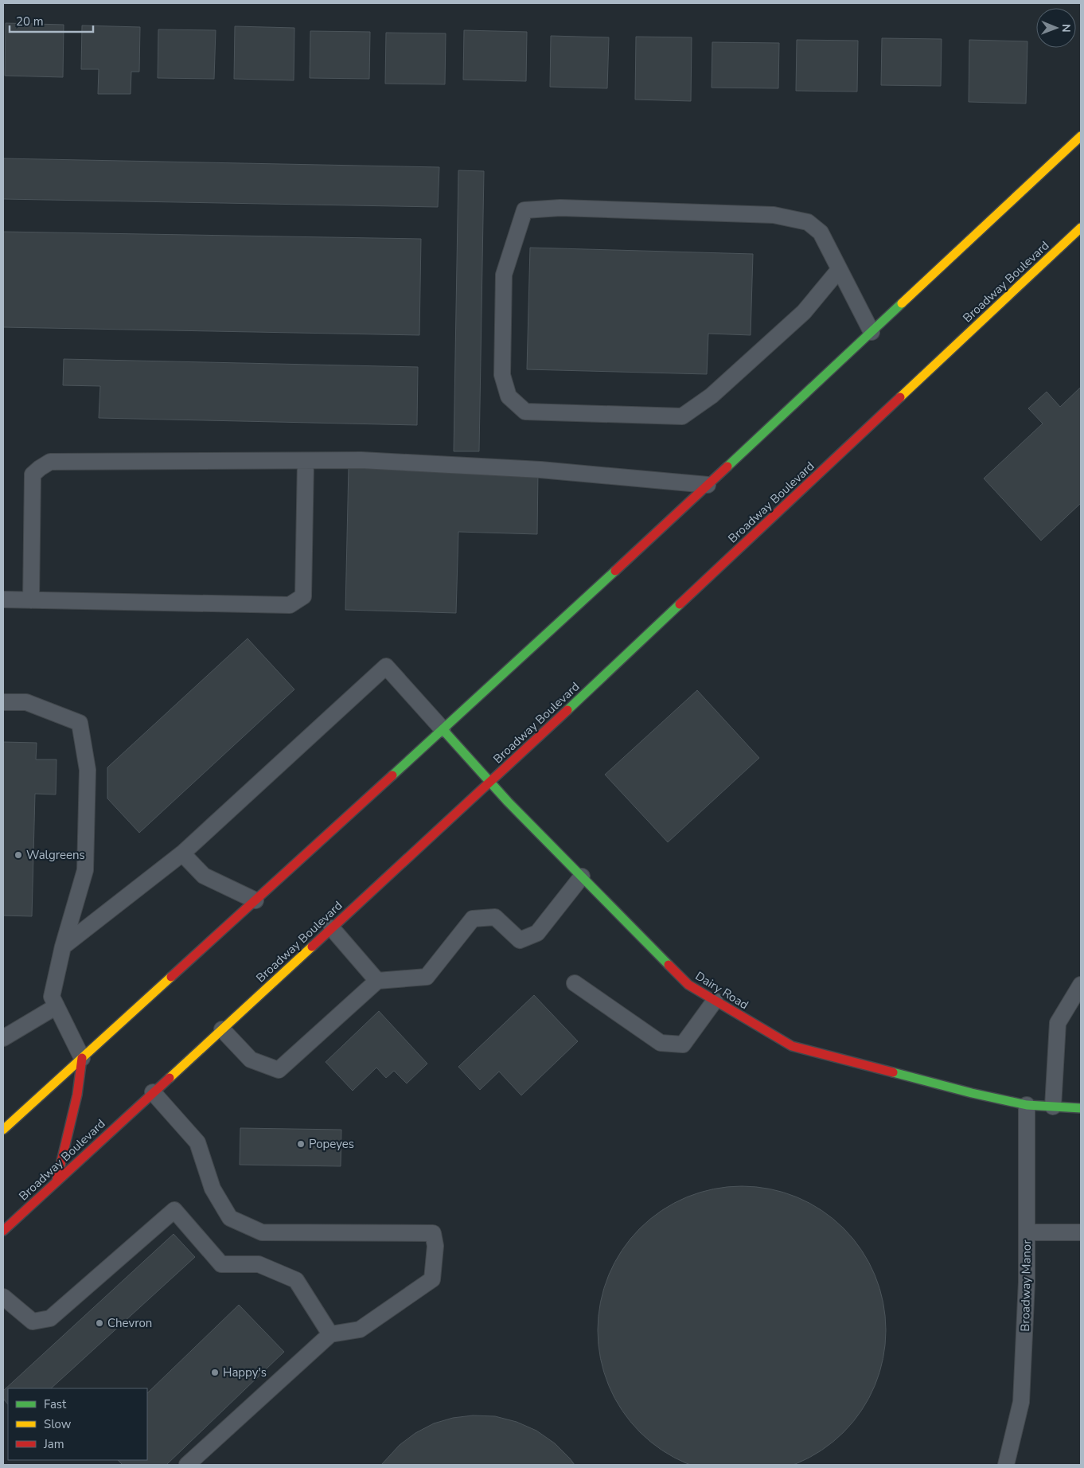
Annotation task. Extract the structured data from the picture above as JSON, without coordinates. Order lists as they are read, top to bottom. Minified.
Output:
{"streets":{"main road":["Broadway Boulevard","Dairy Road"],"lane":["Broadway Manor"]},"crossings":[["Broadway Boulevard","Dairy Road"],["Dairy Road","Broadway Manor"]],"places":["Walgreens","Popeyes","Chevron","Happy's"],"legend":["Fast","Slow","Jam"],"scale_bar":"20 m","north":"right"}
